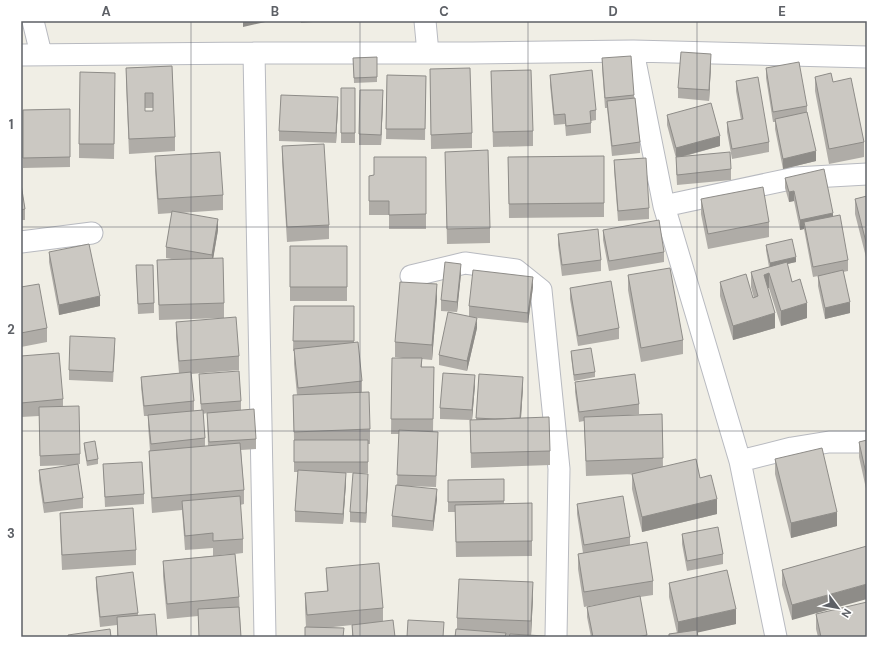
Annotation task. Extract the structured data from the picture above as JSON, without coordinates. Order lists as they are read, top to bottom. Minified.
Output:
{"north":"bottom right","grid":{"columns":["A","B","C","D","E"],"rows":["1","2","3"]}}
